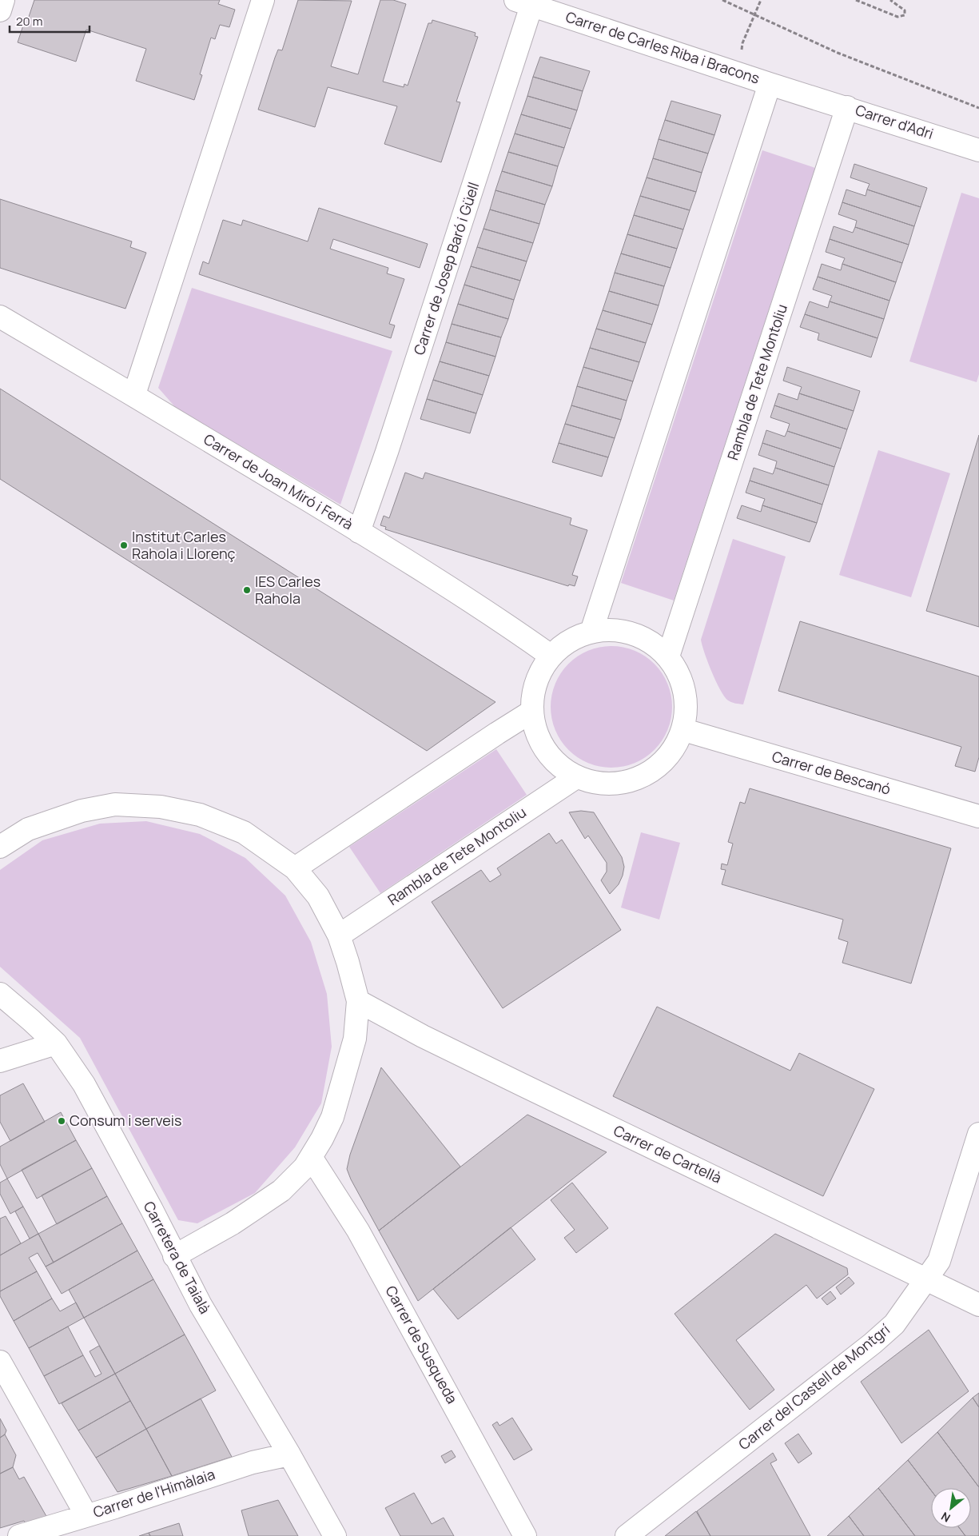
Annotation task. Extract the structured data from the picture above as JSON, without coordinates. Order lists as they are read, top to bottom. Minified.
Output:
{"streets":{"street":["Carrer de Carles Riba i Bracons","Carrer d'Adri","Carrer de Josep Baró i Güell","Rambla de Tete Montoliu","Carrer de Joan Miró i Ferrà","Carrer de Bescanó","Carrer de Cartellà","Carretera de Taialà","Carrer de Susqueda","Carrer del Castell de Montgrí","Carrer de l'Himàlaia"]},"crossings":[["Carrer de Carles Riba i Bracons","Carrer d'Adri"],["Carrer de Carles Riba i Bracons","Carrer de Josep Baró i Güell"],["Carrer d'Adri","Rambla de Tete Montoliu"],["Carrer de Josep Baró i Güell","Carrer de Joan Miró i Ferrà"],["Carrer de Cartellà","Carrer del Castell de Montgrí"],["Carretera de Taialà","Carrer de l'Himàlaia"]],"places":["Institut Carles Rahola i Llorenç","IES Carles Rahola","Consum i serveis"],"scale_bar":"20 m","north":"bottom left"}
